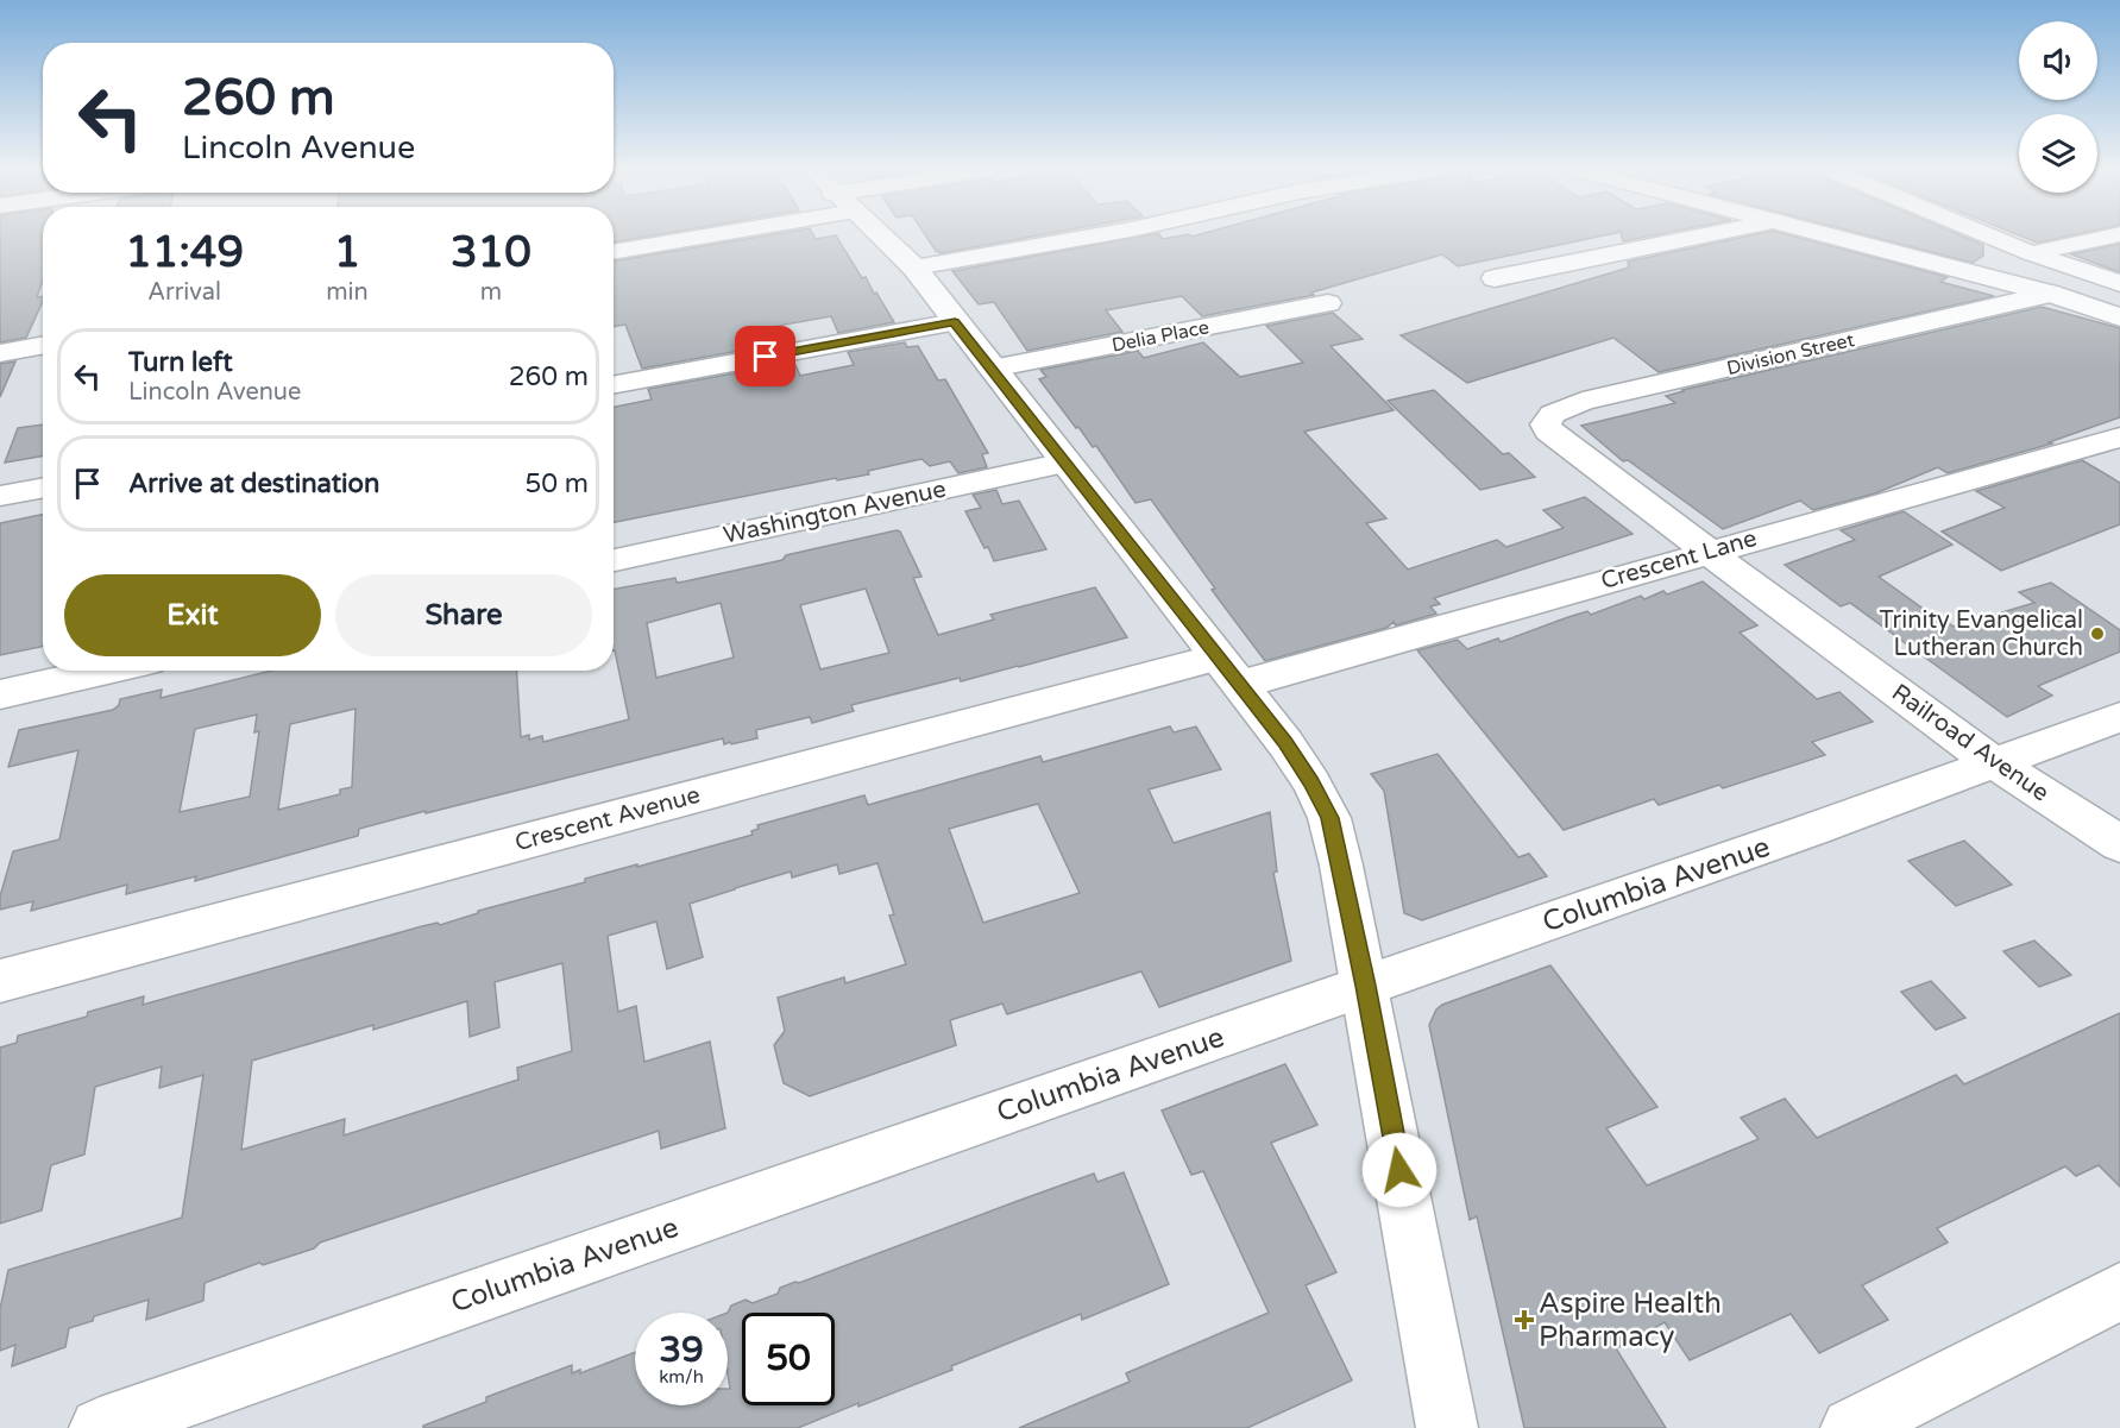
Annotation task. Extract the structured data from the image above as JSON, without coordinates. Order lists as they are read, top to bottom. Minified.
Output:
{"streets":{"street":["Delia Place","Division Street","Washington Avenue","Crescent Lane","Railroad Avenue","Crescent Avenue","Columbia Avenue"]},"crossings":[["Division Street","Railroad Avenue"],["Crescent Lane","Railroad Avenue"],["Crescent Lane","Crescent Avenue"],["Railroad Avenue","Columbia Avenue"]],"places":{"other":["Trinity Evangelical Lutheran Church"],"health":["Aspire Health Pharmacy"]},"page":{"turn":["260 m","Lincoln Avenue"],"eta":["11:49","Arrival","1","min","310","m"],"list":[{"name":"Turn left","note":"Lincoln Avenue","value":"260 m"},{"name":"Arrive at destination","value":"50 m"}],"buttons":["Exit","Share"],"speed":"39 km/h","limit":"50"}}
